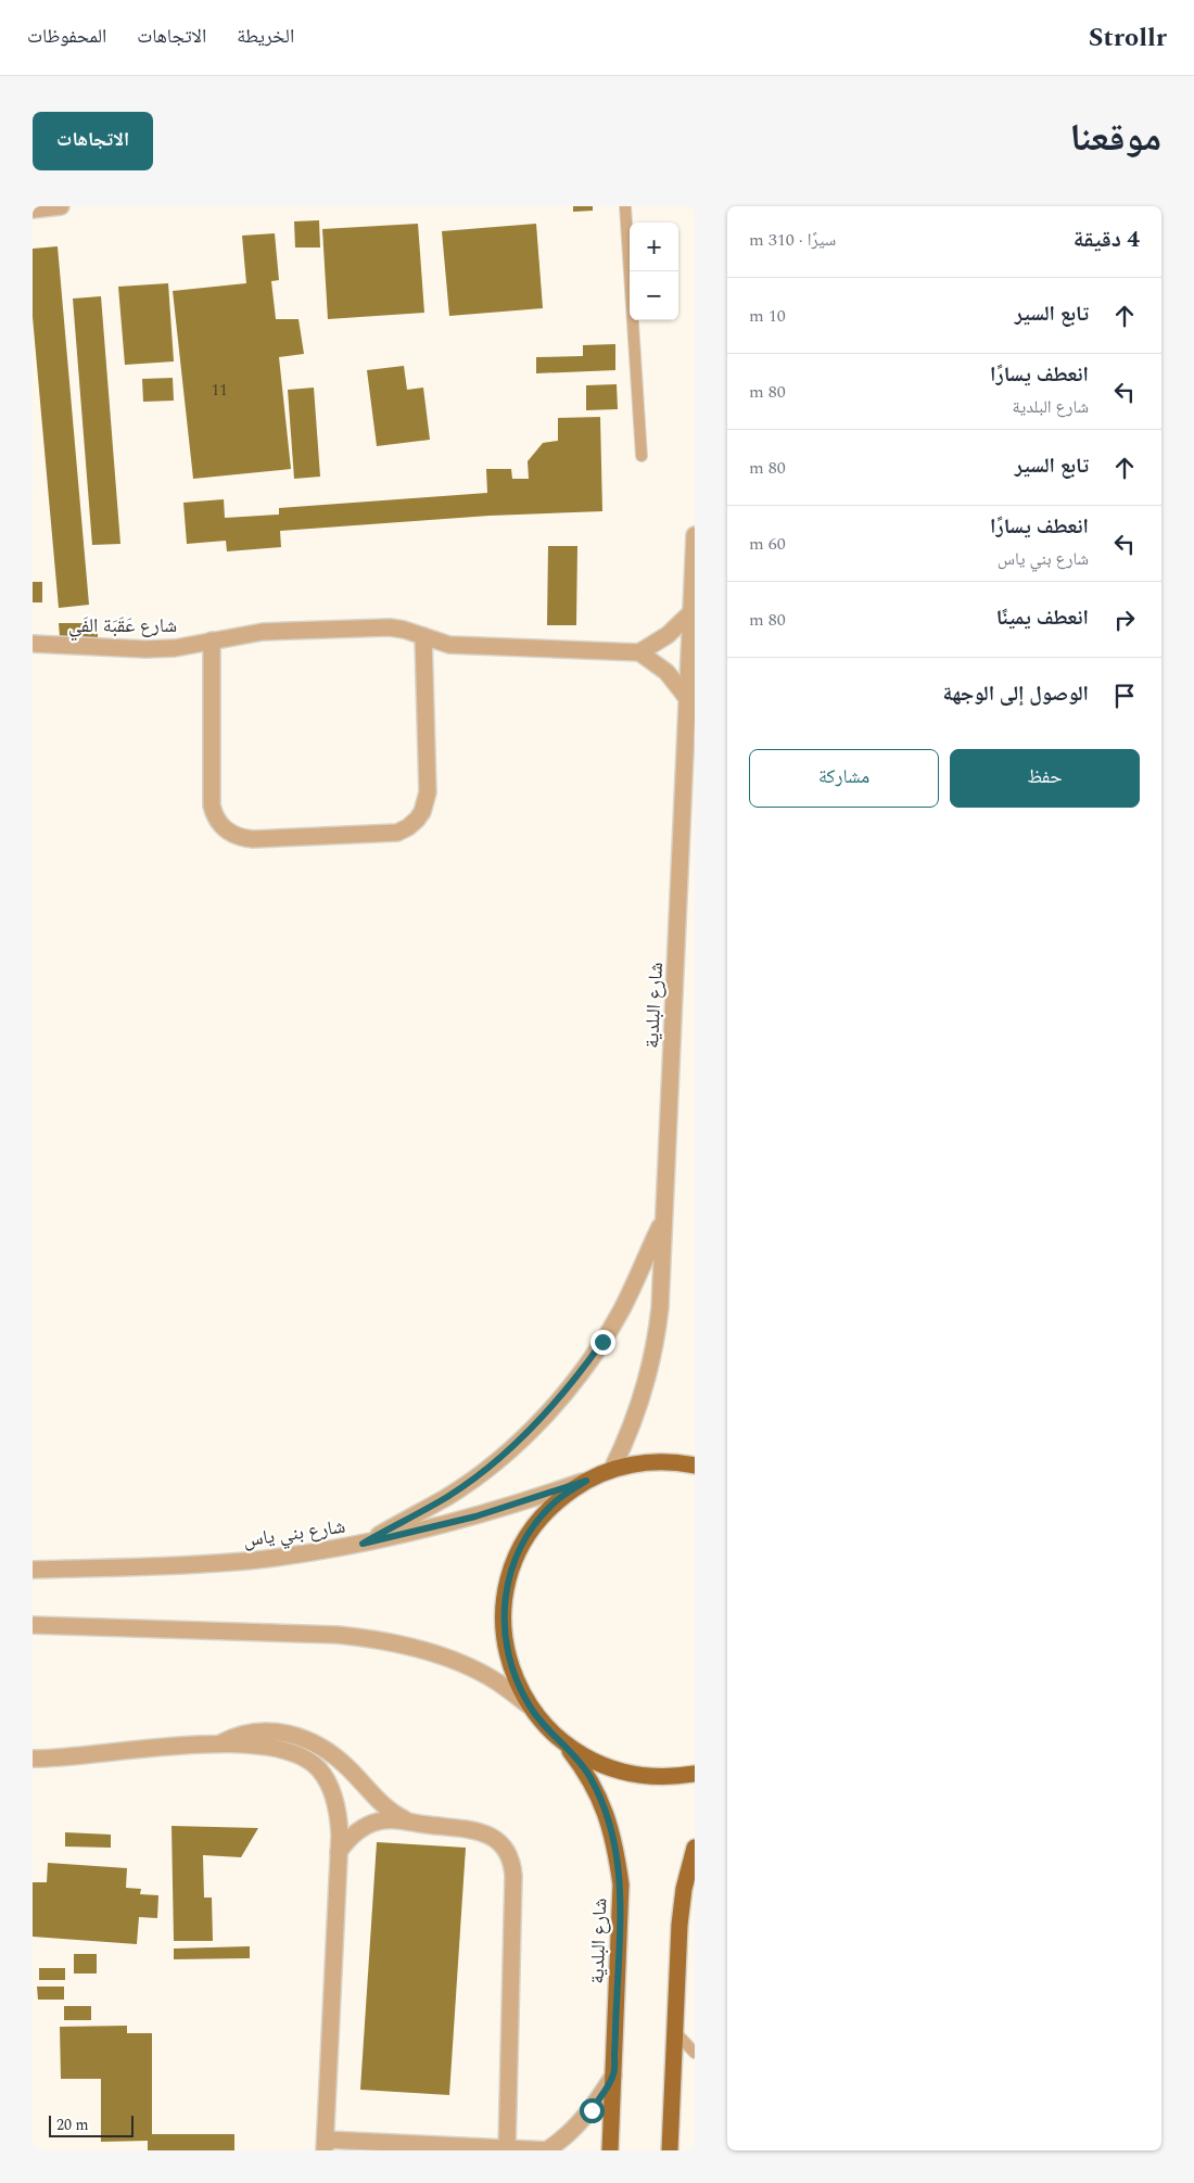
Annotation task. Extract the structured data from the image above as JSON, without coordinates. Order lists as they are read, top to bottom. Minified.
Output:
{"streets":{"main road":["شارع البلدية"],"street":["شارع عَقَبَة الفَي","شارع بني ياس"]},"house_numbers":["11"],"scale_bar":"20 m","page":{"header":"Strollr","nav":["الخريطة","الاتجاهات","المحفوظات"],"title":"موقعنا","buttons":["الاتجاهات",["حفظ","مشاركة"]],"heading":["4 دقيقة","سيرًا · 310 m"],"map_buttons":["+","−"],"list":[["تابع السير","10 m"],["انعطف يسارًا","شارع البلدية","80 m"],["تابع السير","80 m"],["انعطف يسارًا","شارع بني ياس","60 m"],["انعطف يمينًا","80 m"],"الوصول إلى الوجهة"],"scale":"20 m"}}
